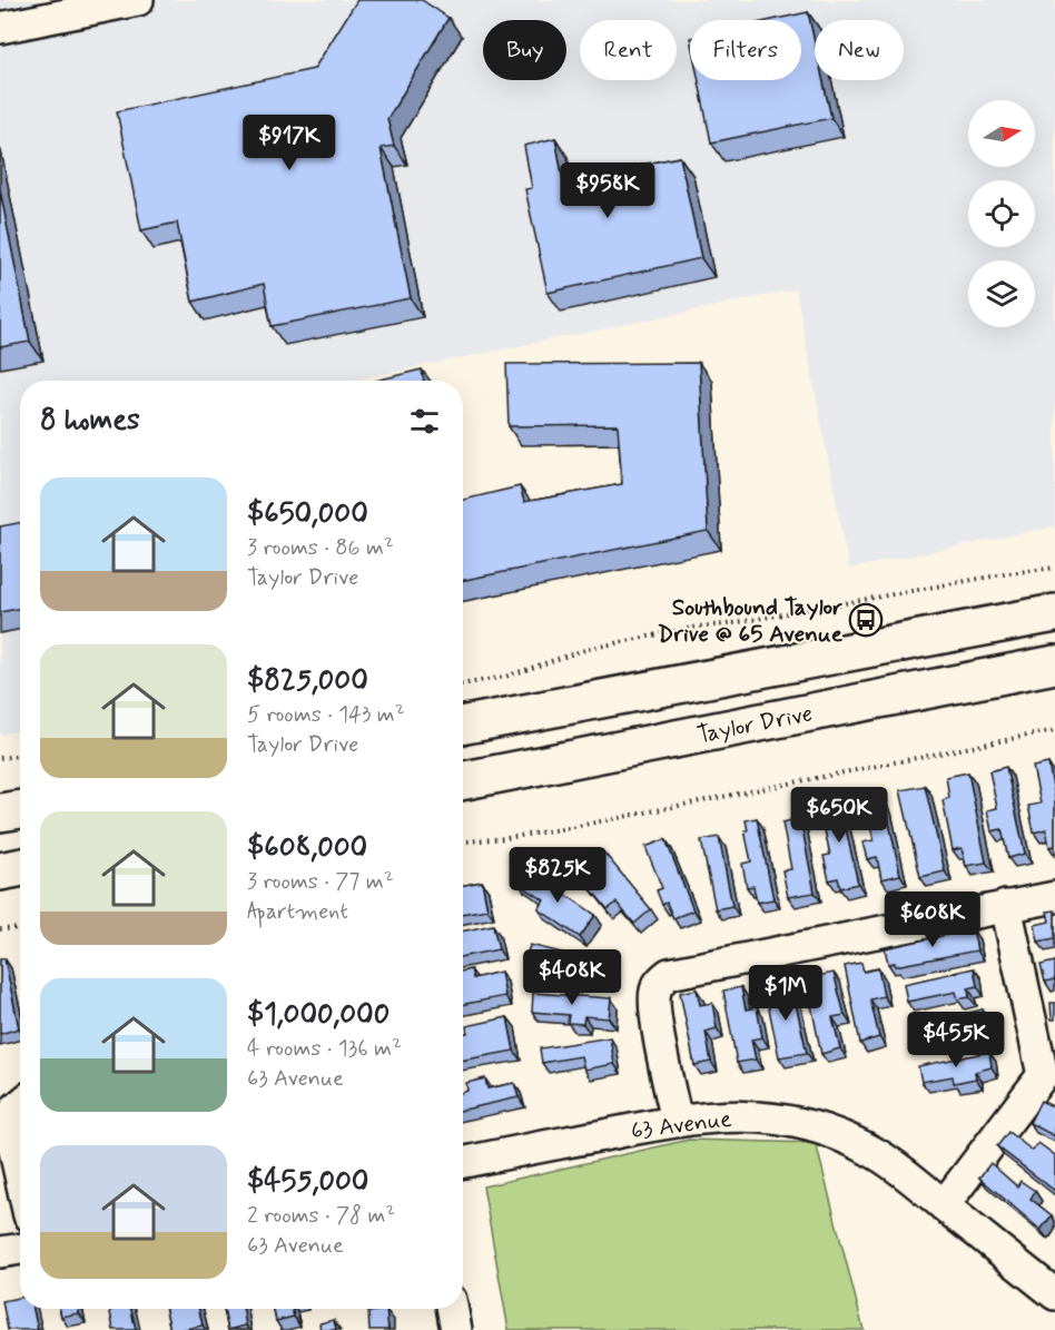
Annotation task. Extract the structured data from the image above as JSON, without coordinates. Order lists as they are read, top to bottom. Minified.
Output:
{"streets":{"main road":["Taylor Drive"],"street":["63 Avenue"]},"places":{"bus stop":["Southbound Taylor Drive @ 65 Avenue"]},"north":"right","page":{"chip":["Buy","Rent","Filters","New"],"price":["$917K","$958K","$650K","$825K","$608K","$408K","$1M","$455K"],"heading":"8 homes","list":[{"name":"$650,000","note":"3 rooms · 86 m² · Taylor Drive"},{"name":"$825,000","note":"5 rooms · 143 m² · Taylor Drive"},{"name":"$608,000","note":"3 rooms · 77 m² · Apartment"},{"name":"$1,000,000","note":"4 rooms · 136 m² · 63 Avenue"},{"name":"$455,000","note":"2 rooms · 78 m² · 63 Avenue"}]}}
